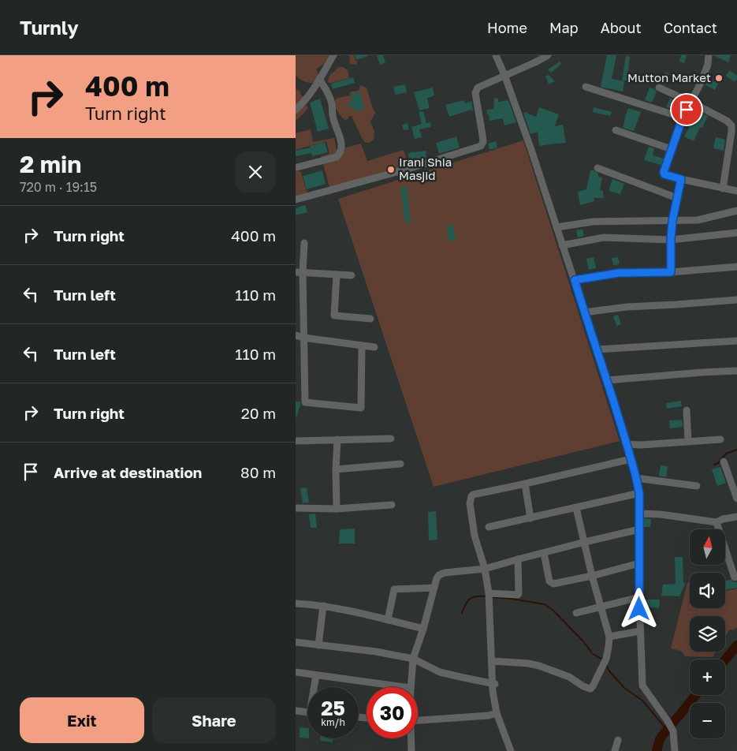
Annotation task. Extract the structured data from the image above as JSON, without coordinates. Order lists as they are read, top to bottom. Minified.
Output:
{"places":["Mutton Market","Irani Shia Masjid"],"north":"top","page":{"header":"Turnly","nav":["Home","Map","About","Contact"],"turn":["400 m","Turn right"],"heading":["2 min","720 m · 19:15"],"list":[{"name":"Turn right","value":"400 m"},{"name":"Turn left","value":"110 m"},{"name":"Turn left","value":"110 m"},{"name":"Turn right","value":"20 m"},{"name":"Arrive at destination","value":"80 m"}],"map_buttons":["+","−"],"speed":"25 km/h","limit":"30","buttons":["Exit","Share"]}}
